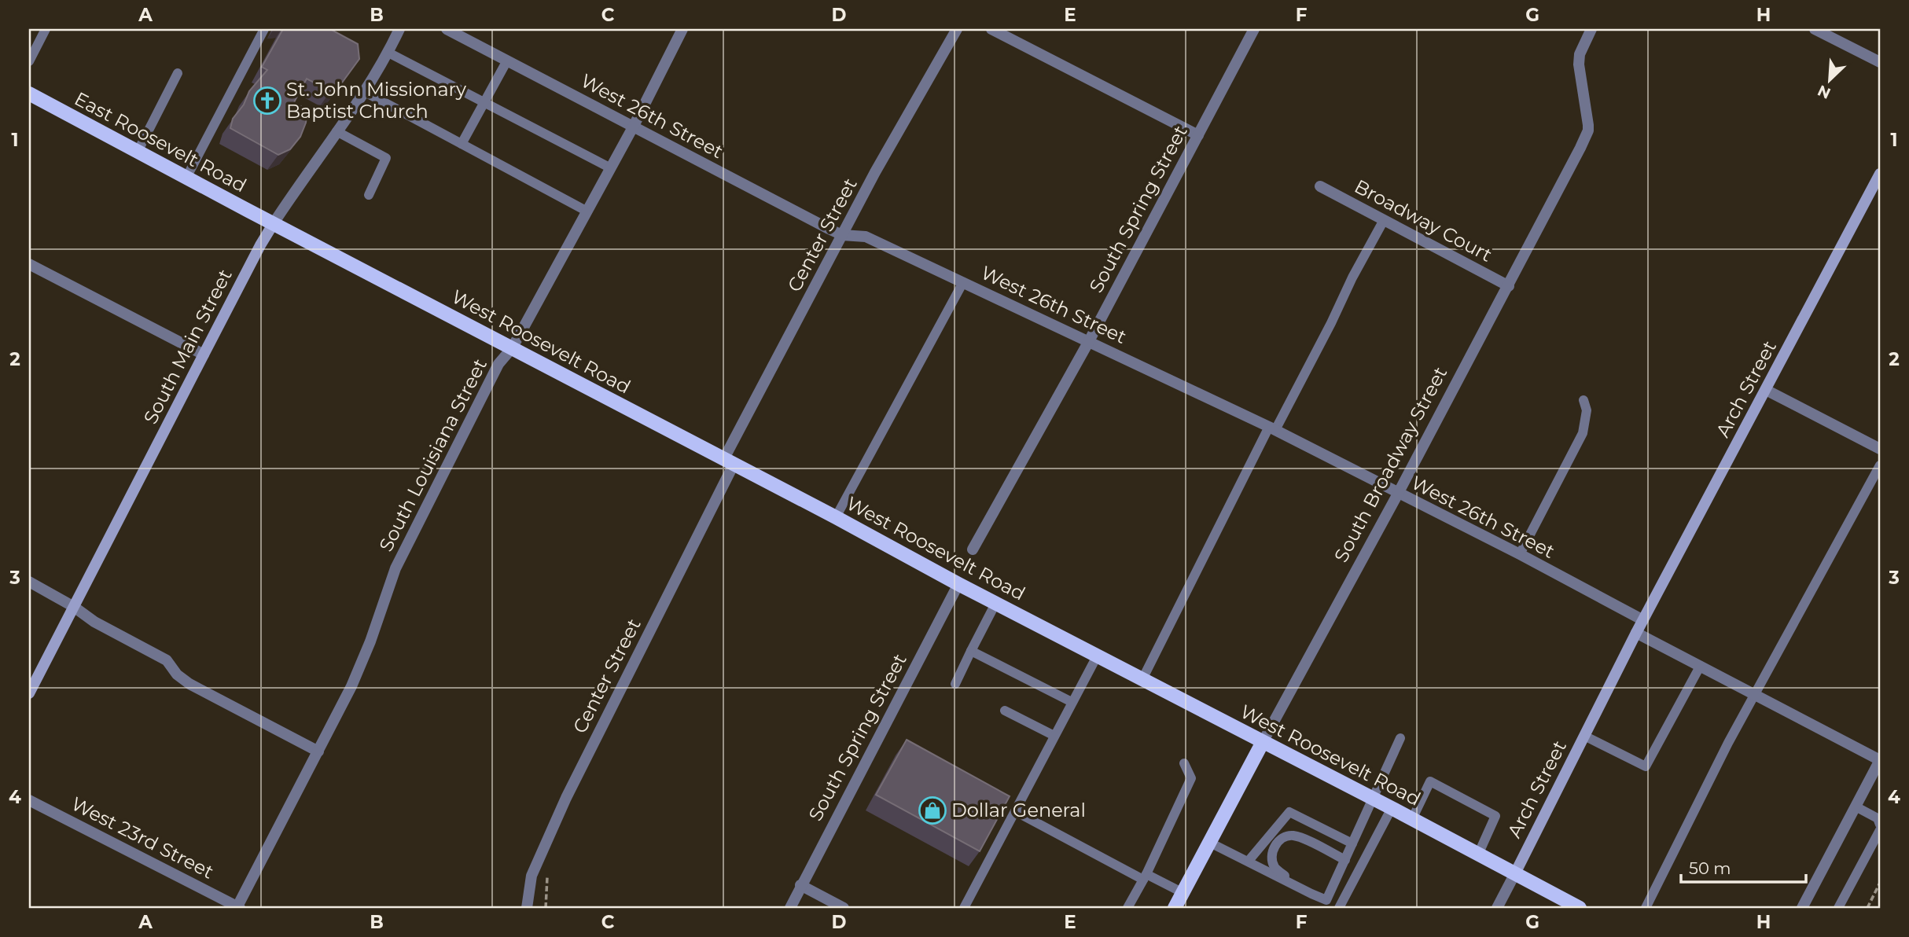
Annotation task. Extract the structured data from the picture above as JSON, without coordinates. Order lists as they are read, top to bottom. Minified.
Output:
{"streets":{"main road":["East Roosevelt Road","West Roosevelt Road","South Main Street","Arch Street","South Broadway Street"],"street":["West 26th Street","South Spring Street","Broadway Court","Center Street","South Louisiana Street","West 23rd Street"]},"crossings":[["West 26th Street","South Spring Street"],["West 26th Street","Center Street"],["West 26th Street","Arch Street"],["West 26th Street","South Louisiana Street"],["West 26th Street","South Broadway Street"],["East Roosevelt Road","West Roosevelt Road"],["East Roosevelt Road","South Main Street"],["South Spring Street","West Roosevelt Road"],["Broadway Court","South Broadway Street"],["Center Street","West Roosevelt Road"],["West Roosevelt Road","South Main Street"],["West Roosevelt Road","Arch Street"],["West Roosevelt Road","South Louisiana Street"],["West Roosevelt Road","South Broadway Street"],["South Louisiana Street","West 23rd Street"]],"places":{"church":["St. John Missionary Baptist Church"],"shop":["Dollar General"]},"scale_bar":"50 m","north":"bottom left","grid":{"columns":["A","B","C","D","E","F","G","H"],"rows":["1","2","3","4"]}}
